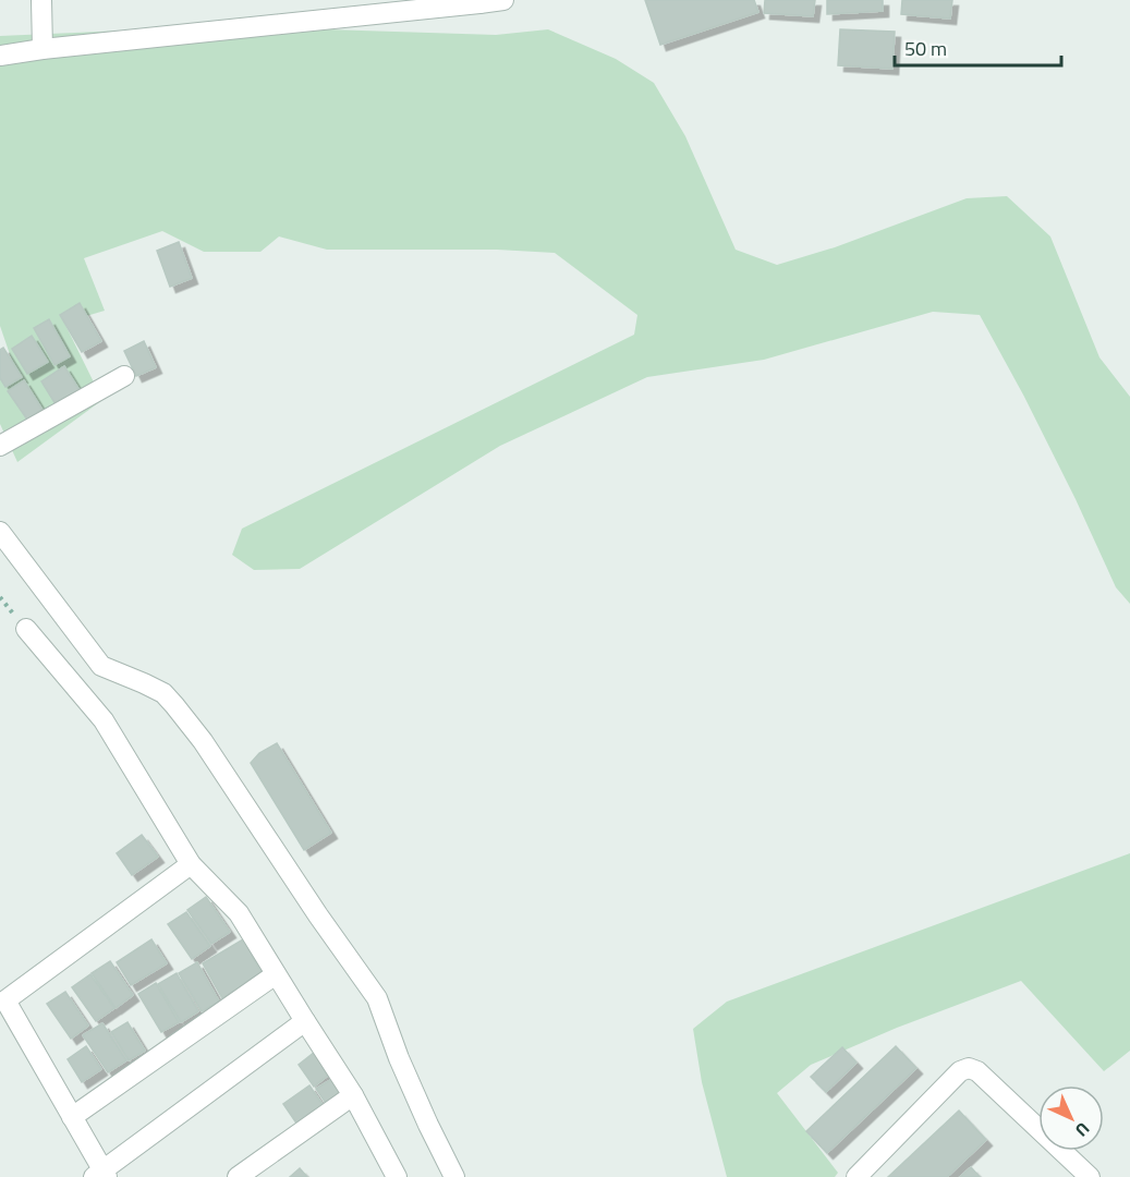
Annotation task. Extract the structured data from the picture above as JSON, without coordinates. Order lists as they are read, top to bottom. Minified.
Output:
{"scale_bar":"50 m","north":"bottom right"}
